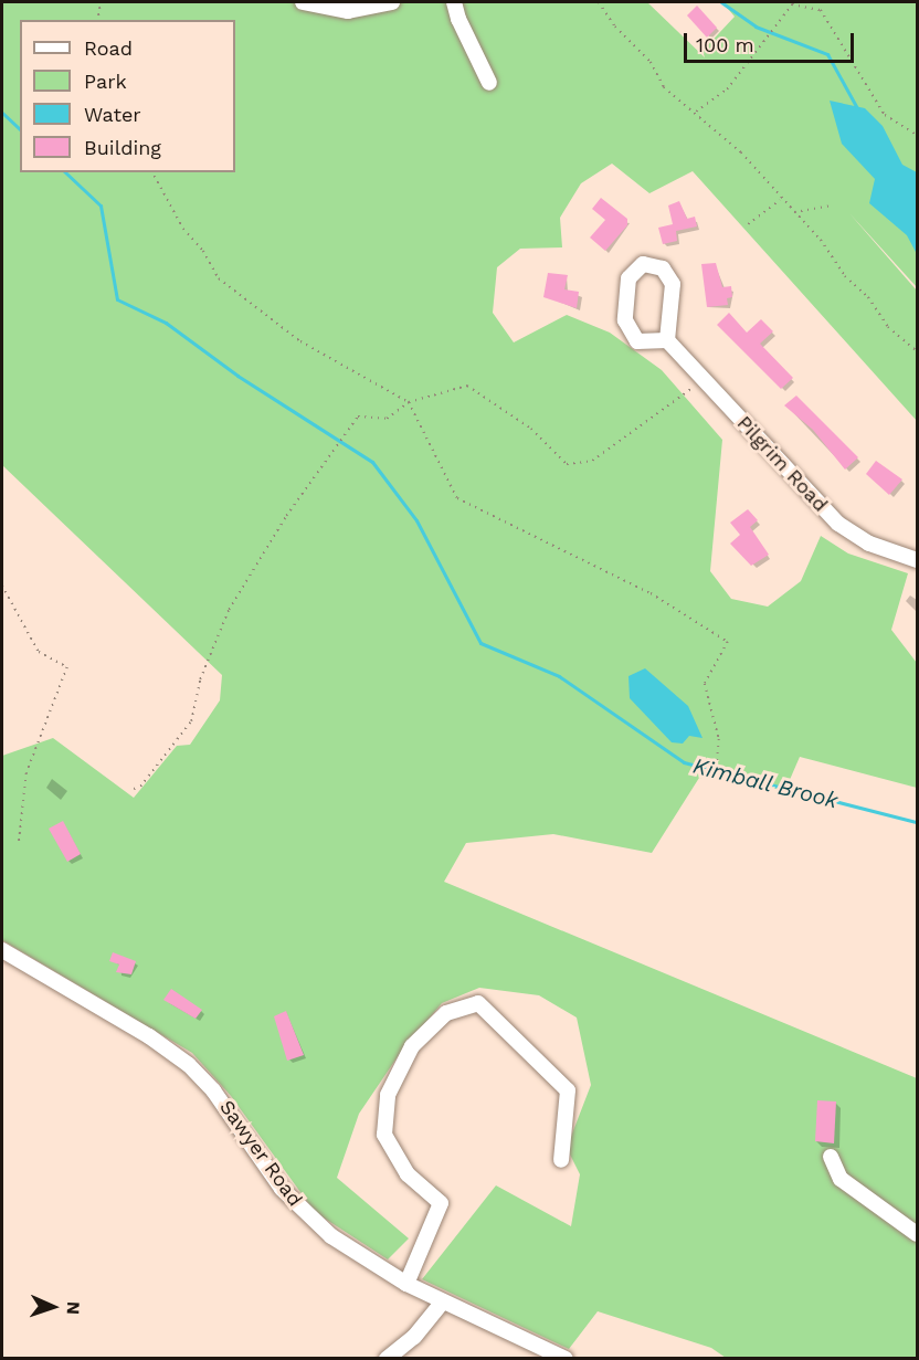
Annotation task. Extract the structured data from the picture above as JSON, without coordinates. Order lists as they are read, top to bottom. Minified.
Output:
{"streets":{"street":["Pilgrim Road","Sawyer Road"]},"water":["Kimball Brook"],"legend":["Road","Park","Water","Building"],"scale_bar":"100 m","north":"right"}
